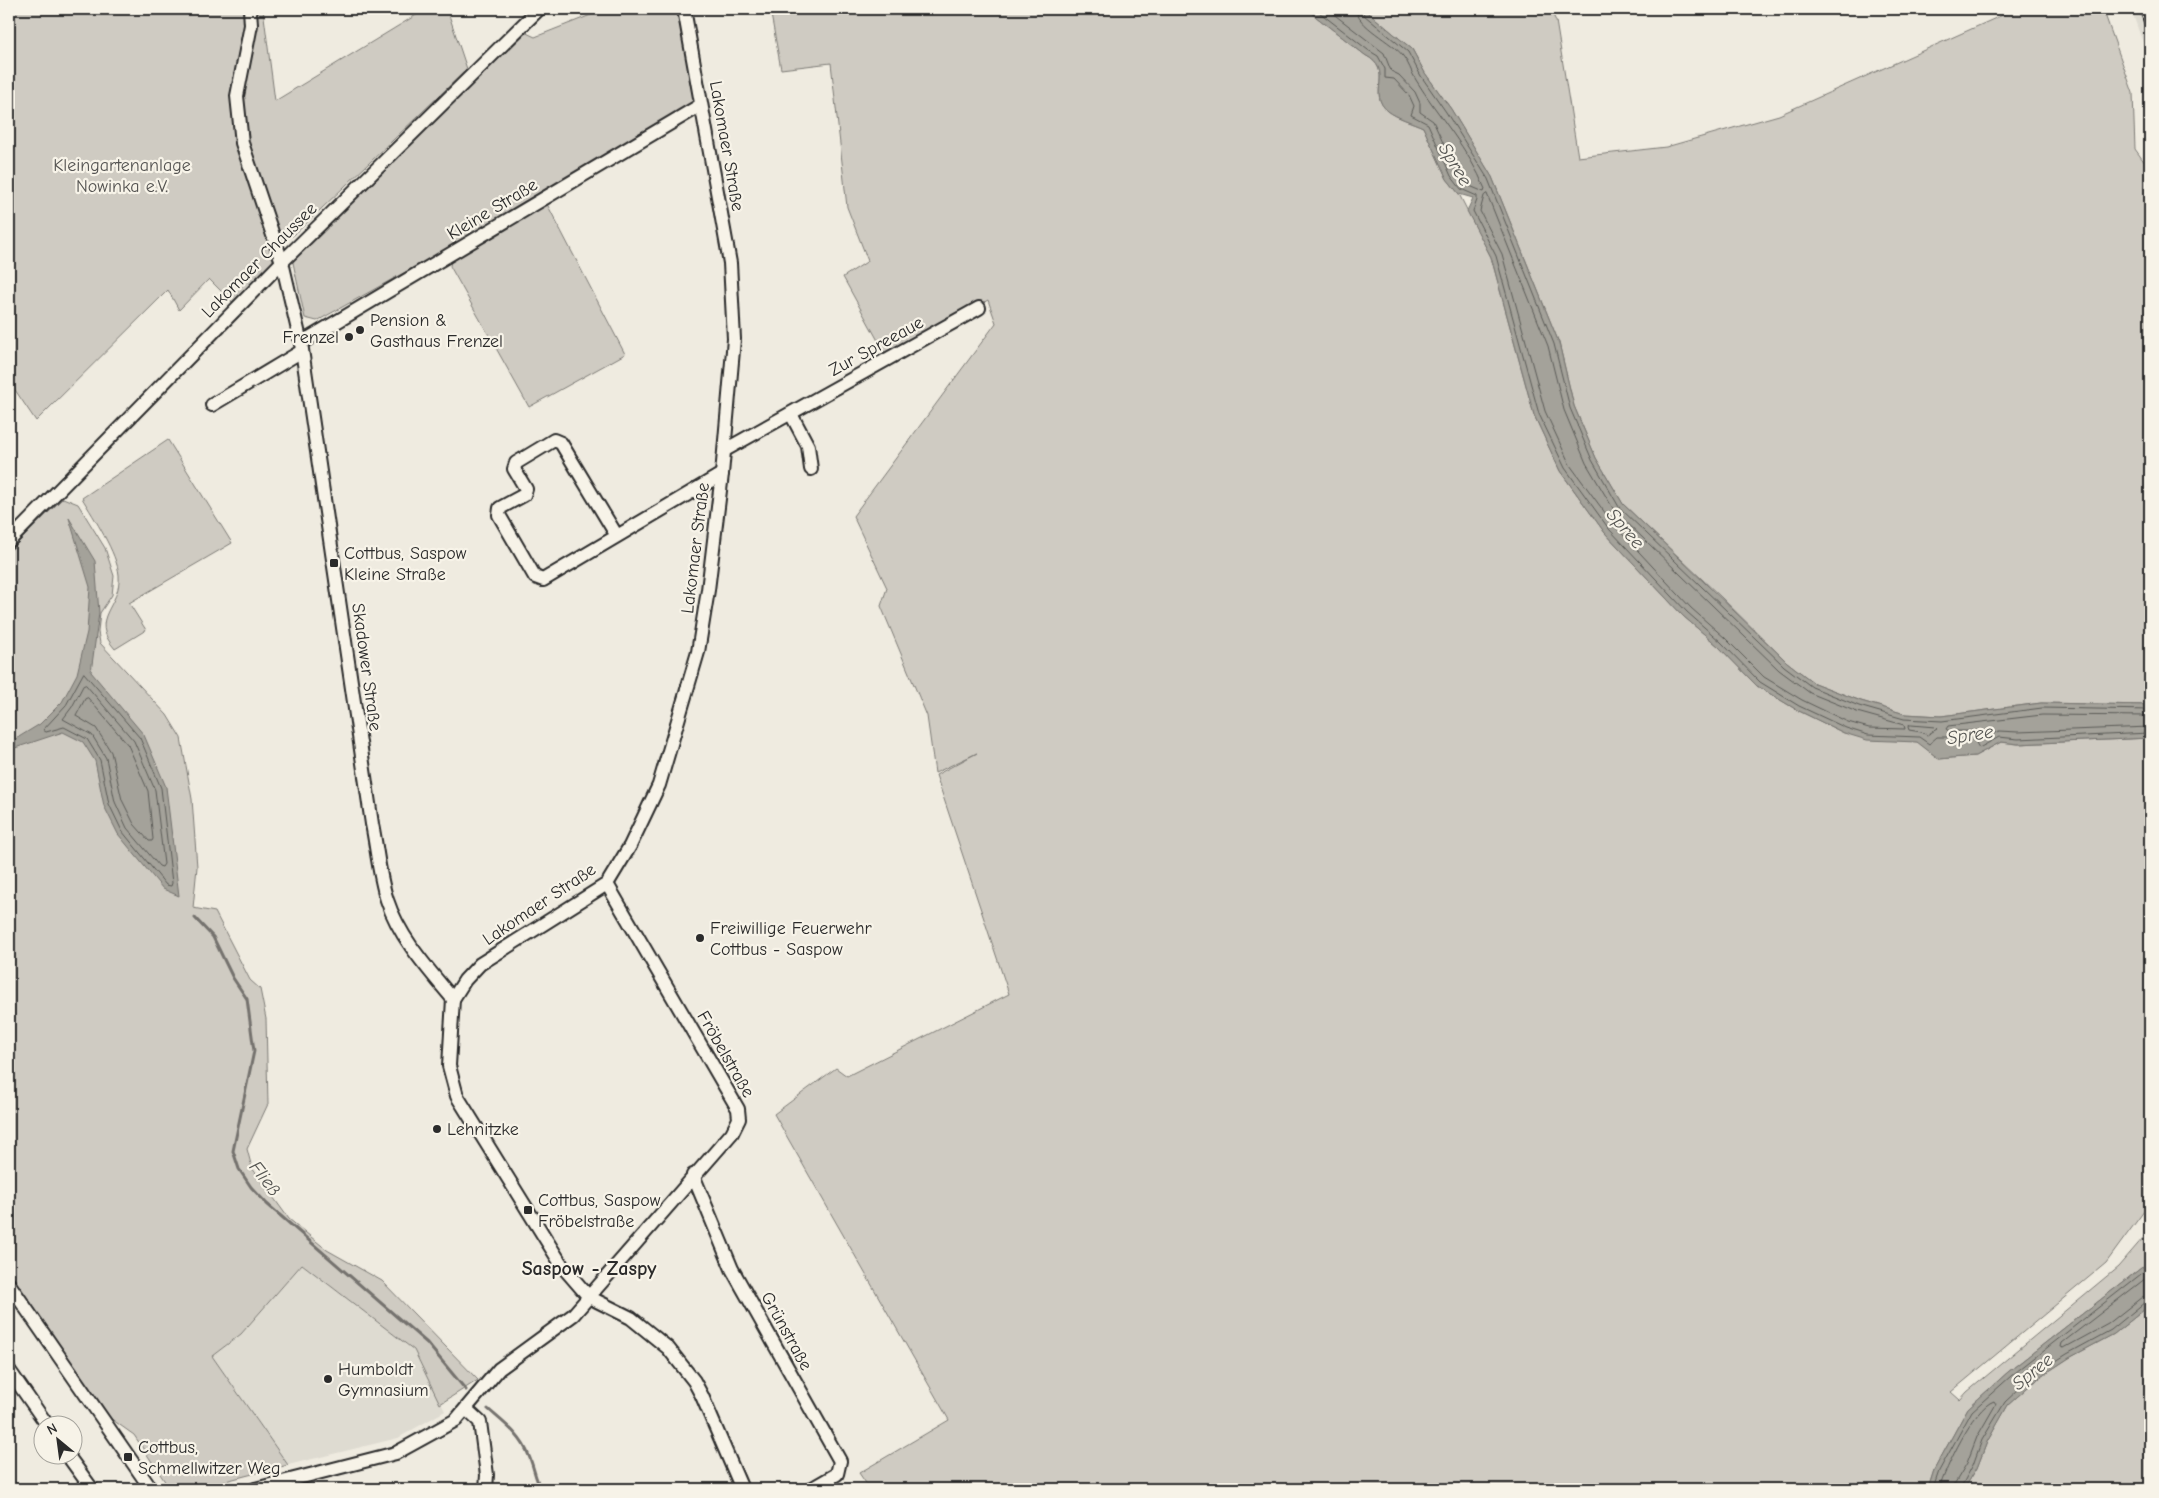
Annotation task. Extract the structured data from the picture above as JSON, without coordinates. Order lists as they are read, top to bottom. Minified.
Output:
{"streets":{"street":["Lakomaer Straße","Kleine Straße","Lakomaer Chaussee","Zur Spreeaue","Skadower Straße","Fröbelstraße","Grünstraße"]},"crossings":[["Lakomaer Straße","Kleine Straße"],["Lakomaer Straße","Zur Spreeaue"],["Lakomaer Straße","Skadower Straße"],["Lakomaer Straße","Fröbelstraße"],["Kleine Straße","Skadower Straße"],["Lakomaer Chaussee","Skadower Straße"],["Fröbelstraße","Grünstraße"]],"districts":["Saspow - Zaspy"],"water":["Spree","Fließ"],"parks":["Kleingartenanlage Nowinka e.V."],"places":{"other":["Pension & Gasthaus Frenzel","Frenzel","Freiwillige Feuerwehr Cottbus - Saspow","Lehnitzke","Humboldt Gymnasium"],"transit":["Cottbus, Saspow Kleine Straße","Cottbus, Saspow Fröbelstraße","Cottbus, Schmellwitzer Weg"]},"north":"top left"}
